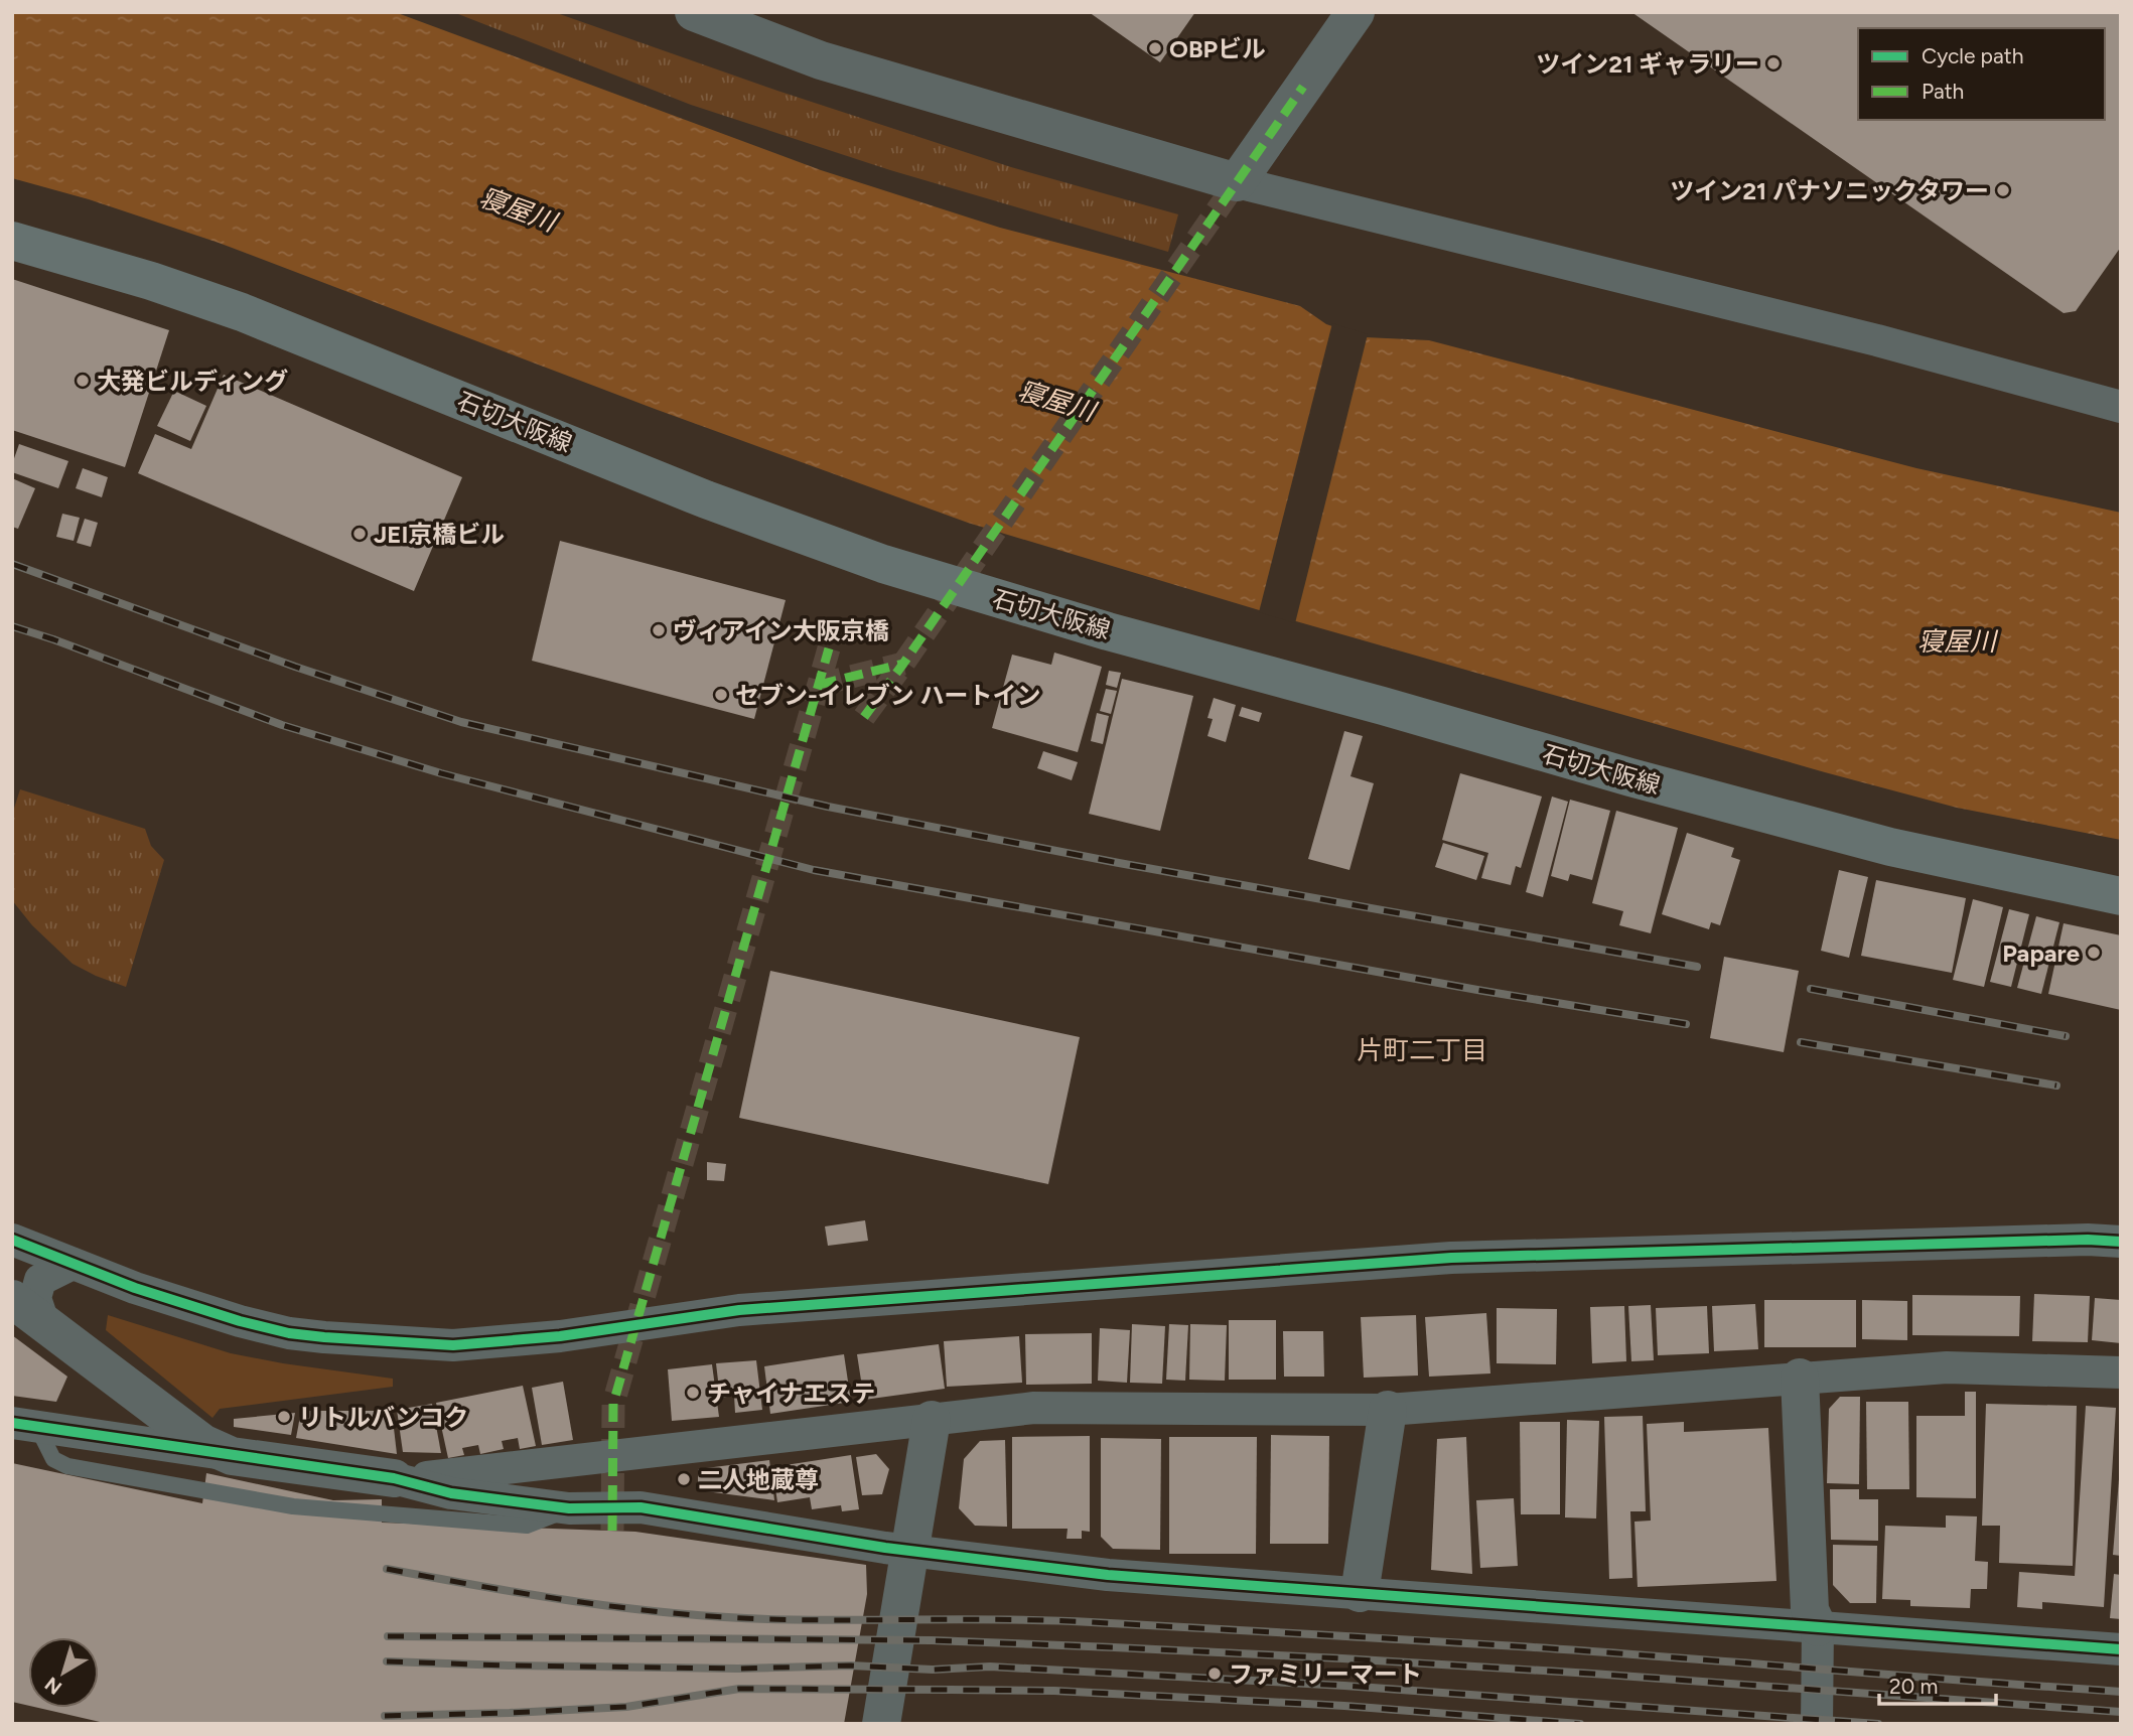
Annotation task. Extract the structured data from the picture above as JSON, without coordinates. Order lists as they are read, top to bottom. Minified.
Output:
{"streets":{"main road":["石切大阪線"]},"districts":["片町二丁目"],"water":["寝屋川"],"places":["OBPビル","ツイン21 ギャラリー","ツイン21 パナソニックタワー","大発ビルディング","JEI京橋ビル","ヴィアイン大阪京橋","セブン-イレブン ハートイン","Papare","チャイナエステ","リトルバンコク","二人地蔵尊","ファミリーマート"],"legend":["Cycle path","Path"],"scale_bar":"20 m","north":"bottom left"}
